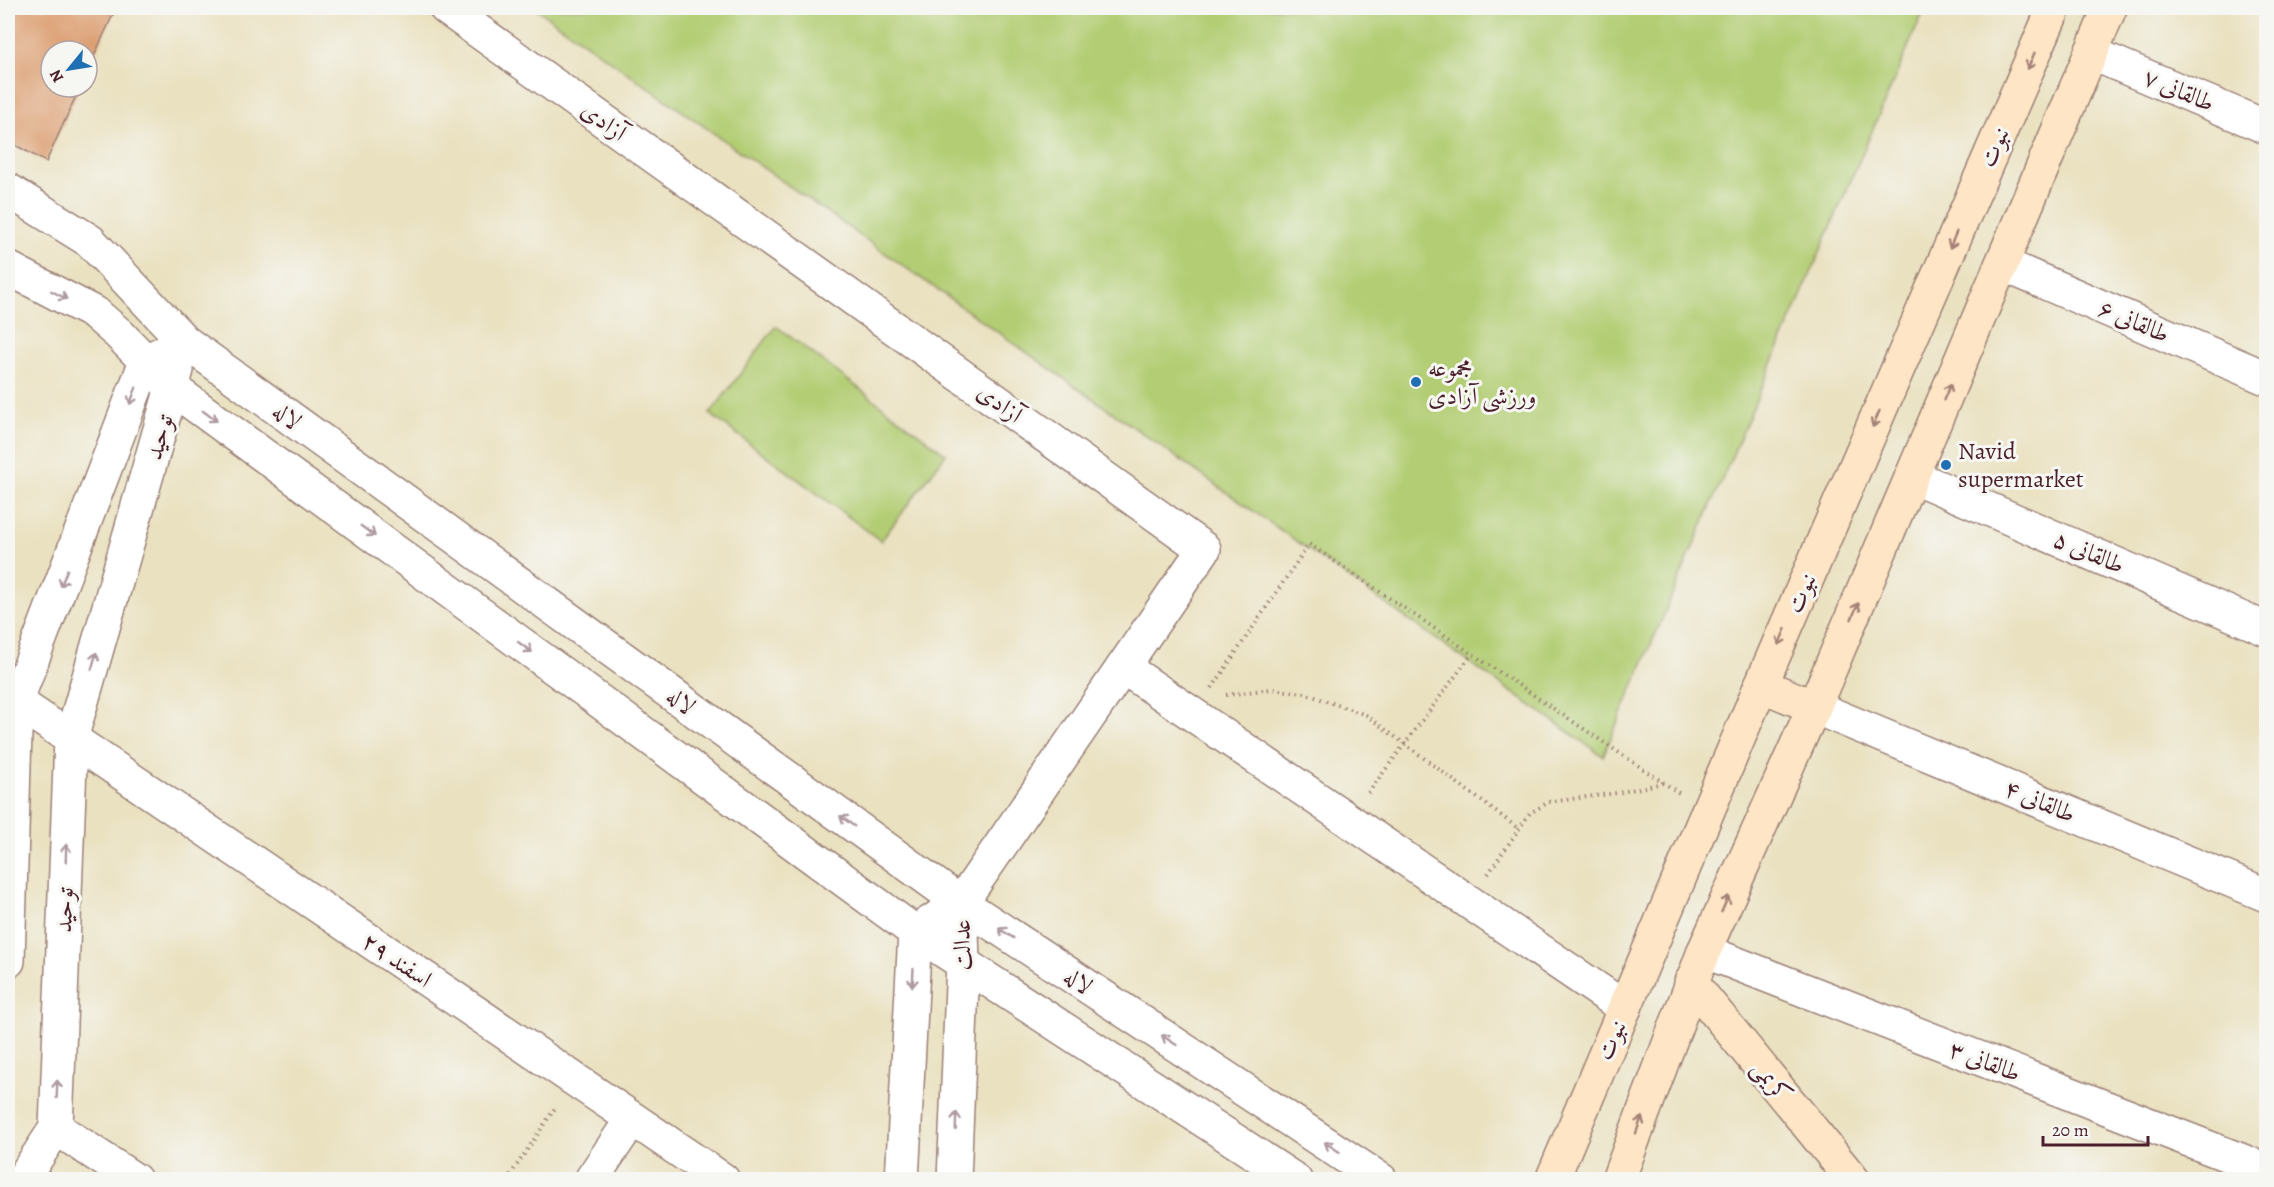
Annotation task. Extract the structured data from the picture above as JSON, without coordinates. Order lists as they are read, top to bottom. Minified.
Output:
{"streets":{"street":["طالقانی ۷","آزادی","نبوت","طالقانی ۶","لاله","توحید","طالقانی ۵","طالقانی ۴","عدالت","۲۹ اسفند","طالقانی ۳","کریمی"]},"crossings":[["آزادی","لاله"],["آزادی","عدالت"],["لاله","توحید"],["لاله","عدالت"],["توحید","۲۹ اسفند"]],"places":["مجموعه ورزشی آزادی","Navid supermarket"],"scale_bar":"20 m","north":"bottom left"}
